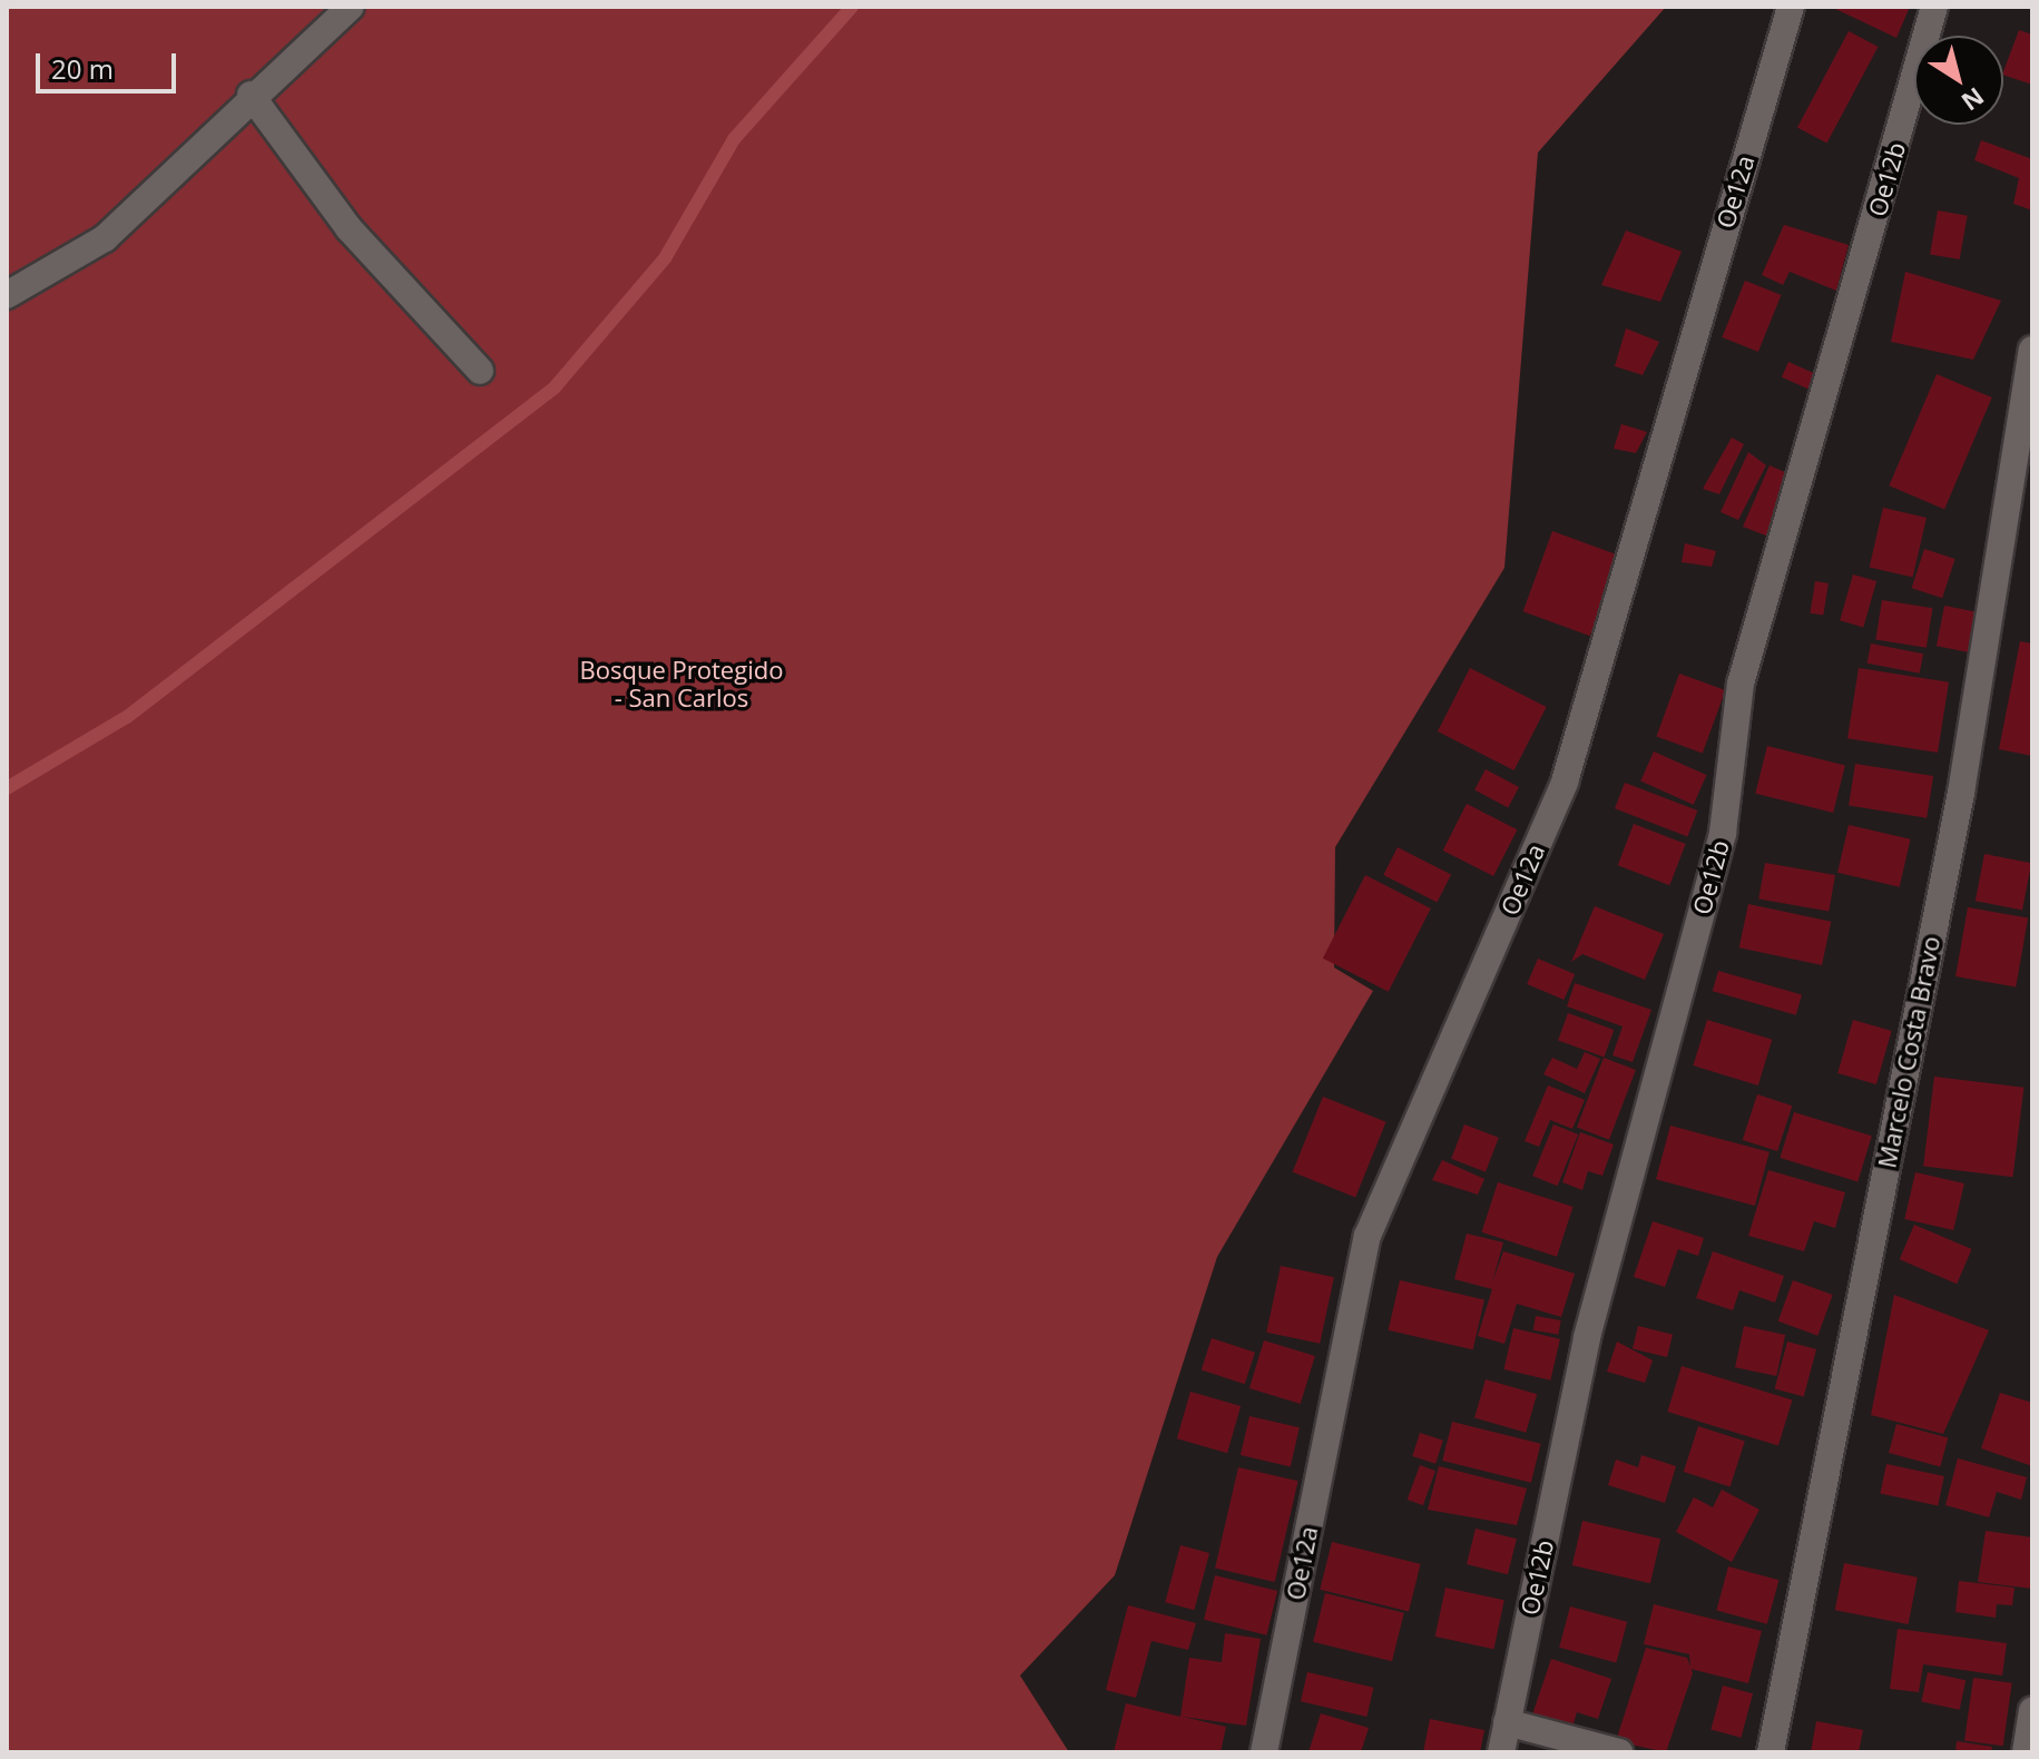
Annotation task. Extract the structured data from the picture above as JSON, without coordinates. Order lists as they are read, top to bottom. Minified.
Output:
{"streets":{"street":["Oe12b","Oe12a","Marcelo Costa Bravo"]},"parks":["Bosque Protegido - San Carlos"],"scale_bar":"20 m","north":"bottom right"}
